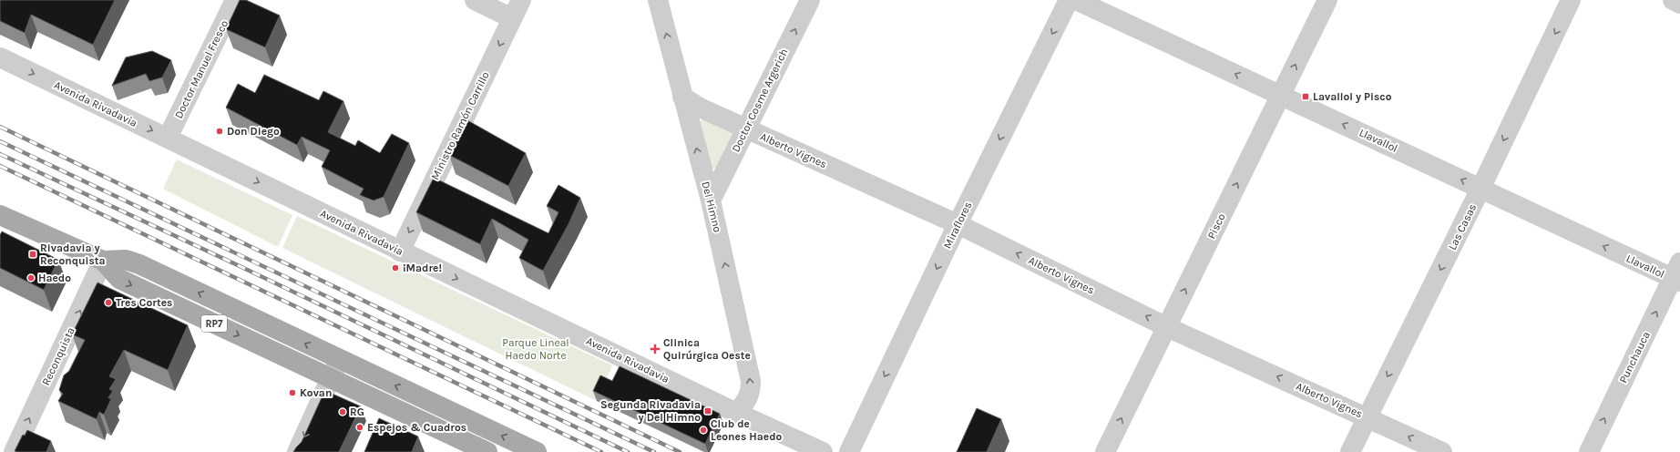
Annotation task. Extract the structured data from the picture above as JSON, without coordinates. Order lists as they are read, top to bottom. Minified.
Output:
{"streets":{"main road":["RP7"],"street":["Doctor Manuel Fresco","Doctor Cosme Argerich","Avenida Rivadavia","Ministro Ramón Carrillo","Llavallol","Alberto Vignes","Del Himno","Miraflores","Pisco","Las Casas","Reconquista","Punchauca"]},"crossings":[["Doctor Manuel Fresco","Avenida Rivadavia"],["Doctor Cosme Argerich","Alberto Vignes"],["Doctor Cosme Argerich","Del Himno"],["Avenida Rivadavia","Ministro Ramón Carrillo"],["Avenida Rivadavia","Del Himno"],["Llavallol","Pisco"],["Llavallol","Las Casas"],["Llavallol","Punchauca"],["Alberto Vignes","Del Himno"],["Alberto Vignes","Miraflores"],["Alberto Vignes","Pisco"],["Alberto Vignes","Las Casas"],["RP7","Reconquista"]],"one_way":["Doctor Cosme Argerich","Avenida Rivadavia","Ministro Ramón Carrillo","Llavallol","Alberto Vignes","Del Himno","Miraflores","Pisco","Las Casas","Reconquista","Punchauca"],"parks":["Parque Lineal Haedo Norte"],"places":{"transit":["Lavallol y Pisco","Rivadavia y Reconquista","Segunda Rivadavia y Del Himno"],"other":["Don Diego","¡Madre!","Haedo","Tres Cortes","Kovan","RG","Espejos & Cuadros","Club de Leones Haedo"],"health":["Clinica Quirúrgica Oeste"]}}
